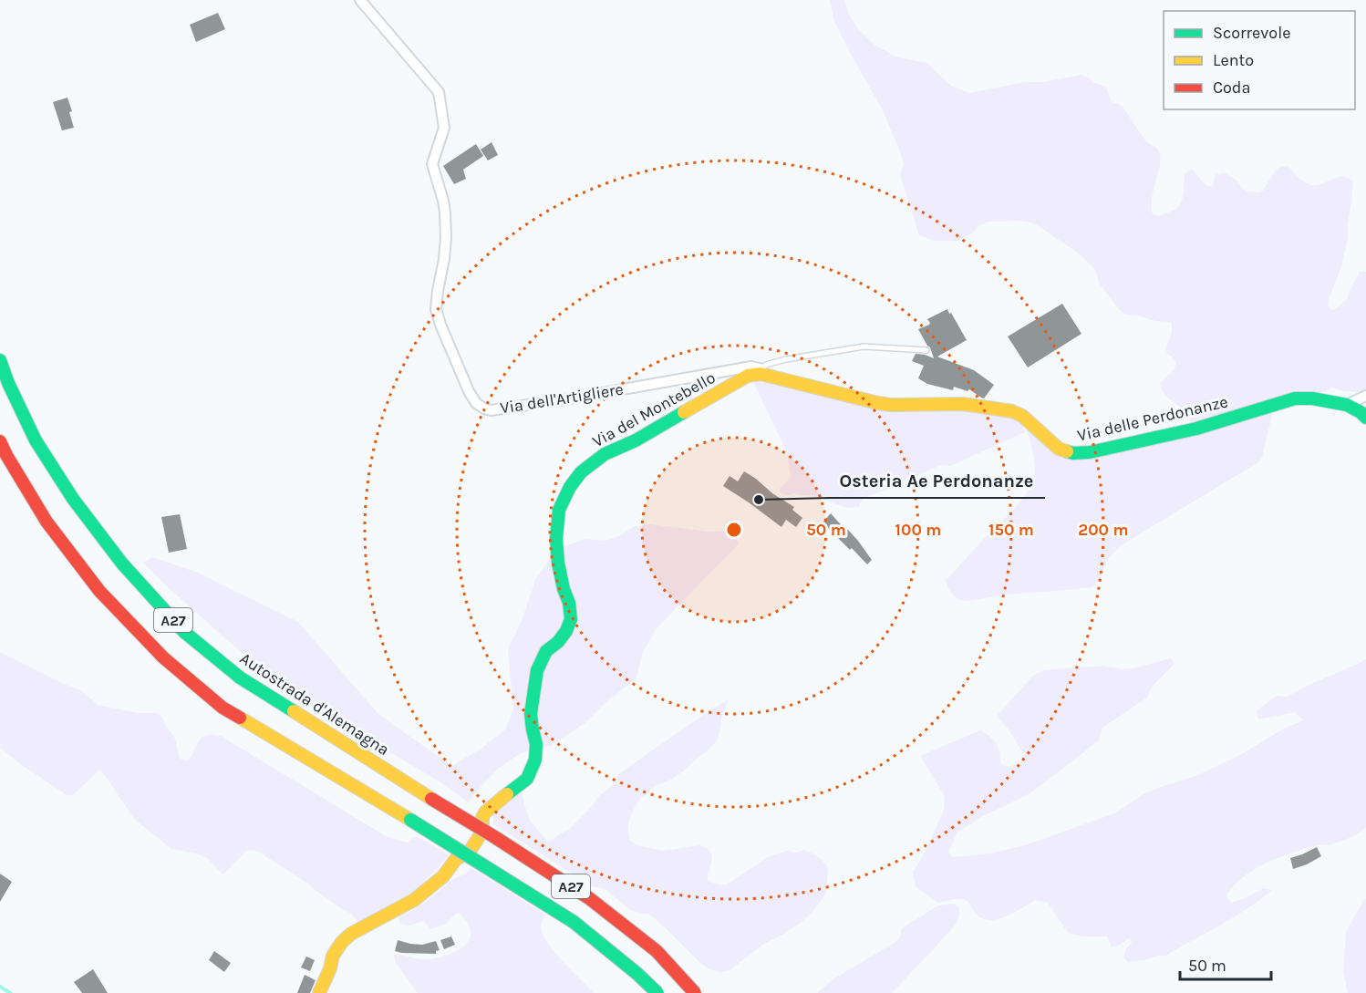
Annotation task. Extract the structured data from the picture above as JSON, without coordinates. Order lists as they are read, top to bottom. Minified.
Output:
{"streets":{"main road":["Via del Montebello","Via delle Perdonanze","A27","Autostrada d'Alemagna"],"street":["Via dell'Artigliere"]},"crossings":[["Via dell'Artigliere","Via del Montebello"],["Via dell'Artigliere","Via delle Perdonanze"],["Via del Montebello","Via delle Perdonanze"]],"places":["Osteria Ae Perdonanze"],"legend":["Scorrevole","Lento","Coda"],"scale_bar":"50 m","rings":["50 m","100 m","150 m","200 m"]}
